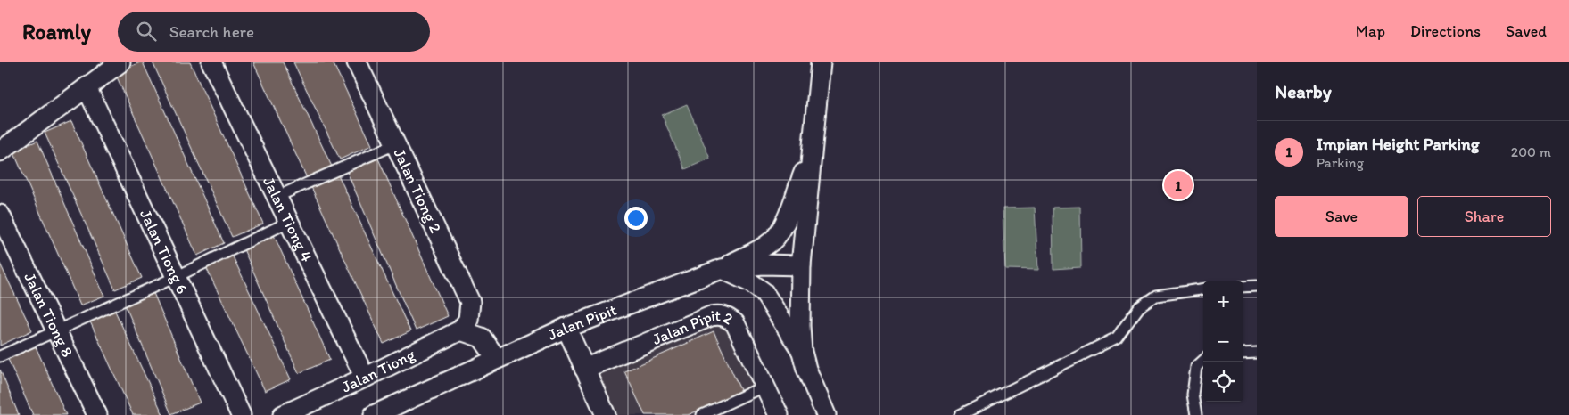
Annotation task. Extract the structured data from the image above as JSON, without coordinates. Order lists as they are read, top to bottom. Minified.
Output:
{"streets":{"street":["Jalan Tiong 2","Jalan Tiong 4","Jalan Tiong 6","Jalan Tiong 8","Jalan Pipit","Jalan Pipit 2","Jalan Tiong"]},"crossings":[["Jalan Tiong 2","Jalan Tiong"],["Jalan Tiong 4","Jalan Tiong"]],"page":{"header":"Roamly","search":"Search here","nav":["Map","Directions","Saved"],"heading":"Nearby","list":[{"mark":"1","name":"Impian Height Parking","note":"Parking","value":"200 m"}],"pins":"1","buttons":["Save","Share"],"map_buttons":["+","−"]}}
